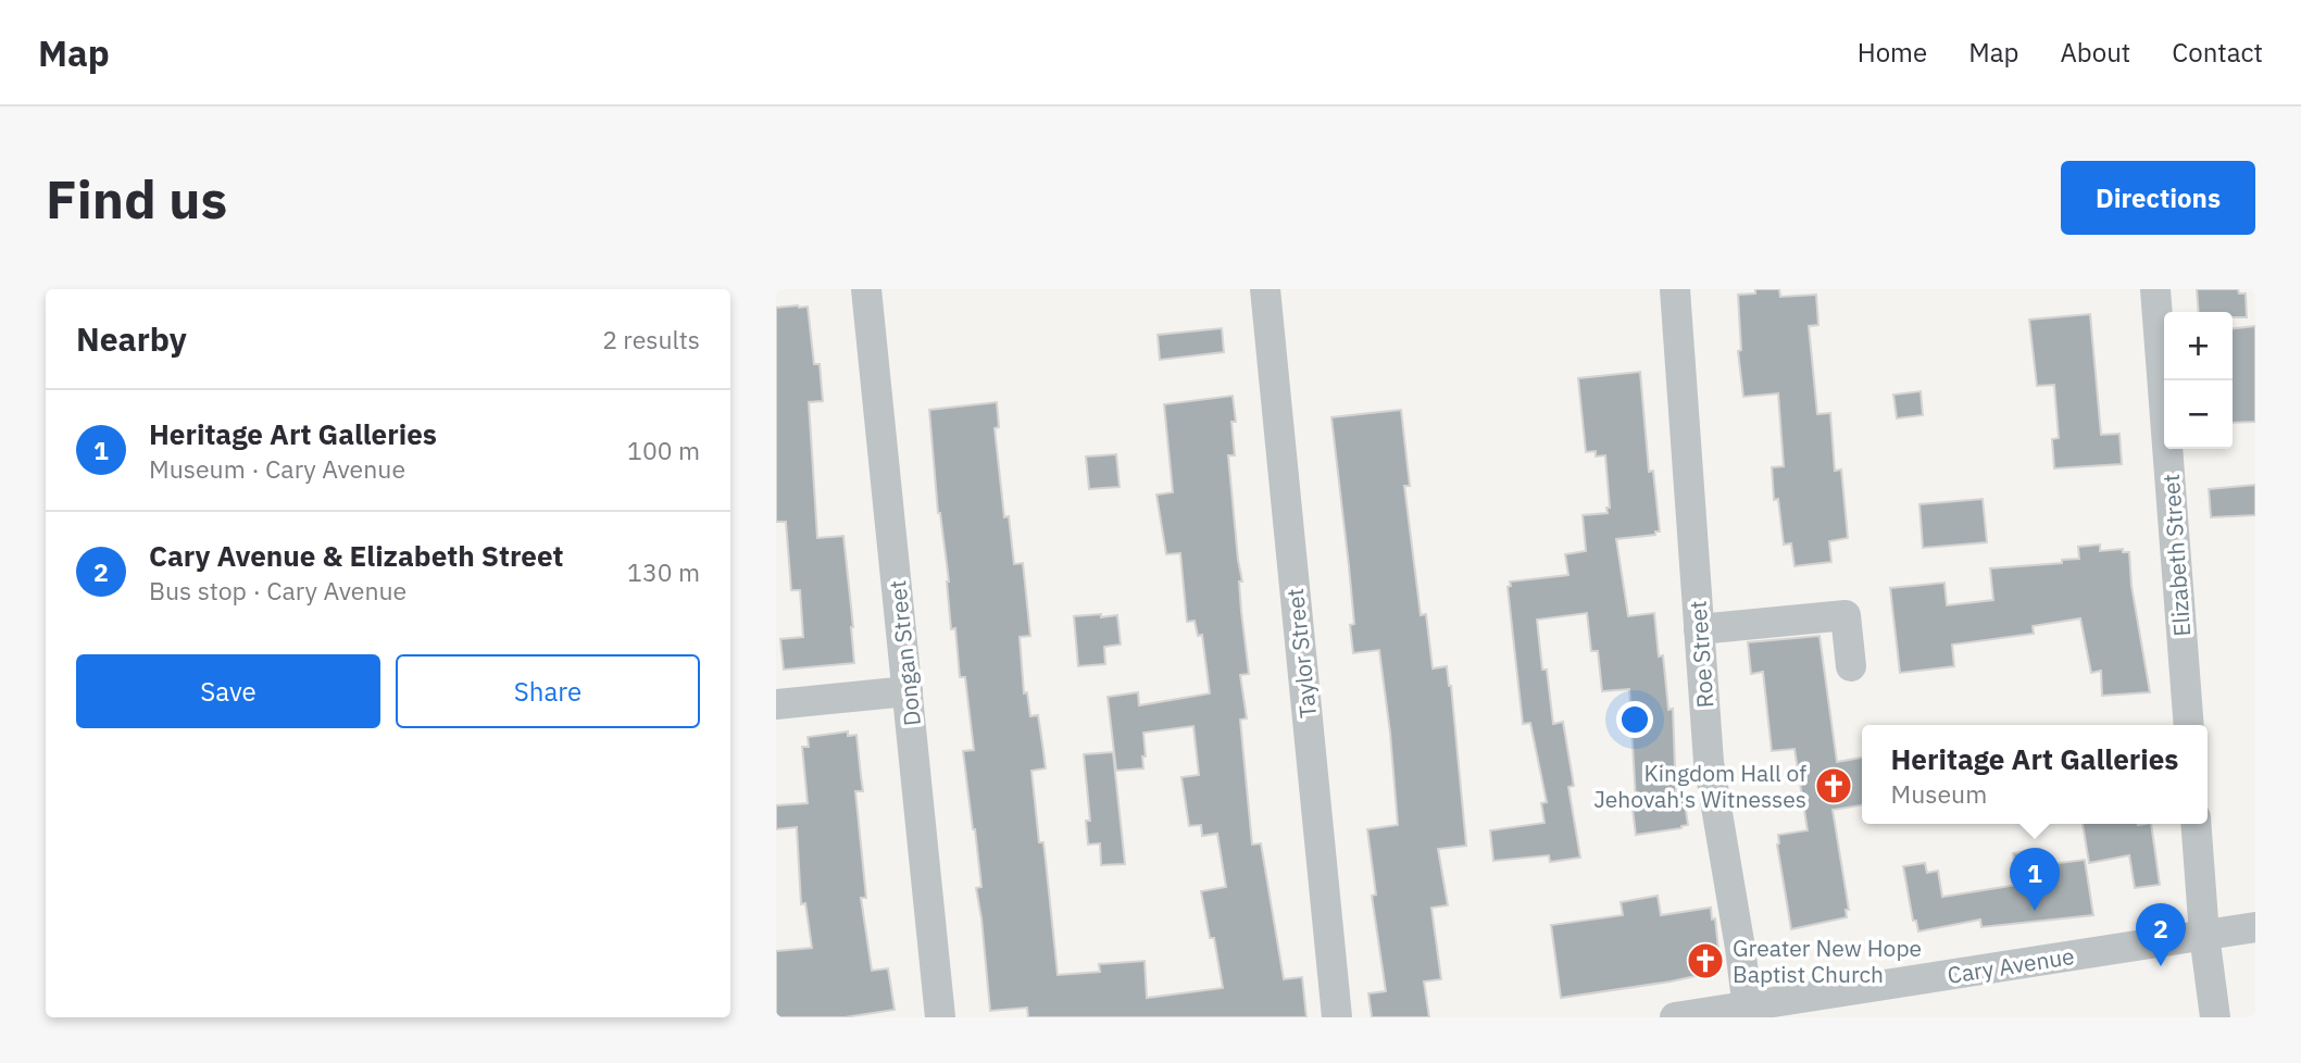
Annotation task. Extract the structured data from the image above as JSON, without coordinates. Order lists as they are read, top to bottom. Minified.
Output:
{"streets":{"street":["Elizabeth Street","Dongan Street","Taylor Street","Roe Street","Cary Avenue"]},"crossings":[["Roe Street","Cary Avenue"]],"places":{"church":["Kingdom Hall of Jehovah's Witnesses","Greater New Hope Baptist Church"]},"page":{"header":"Map","nav":["Home","Map","About","Contact"],"buttons":["Directions",["Save","Share"]],"title":"Find us","heading":["Nearby","2 results"],"map_buttons":["+","−"],"list":[{"mark":"1","name":"Heritage Art Galleries","note":"Museum · Cary Avenue","value":"100 m"},{"mark":"2","name":"Cary Avenue & Elizabeth Street","note":"Bus stop · Cary Avenue","value":"130 m"}],"popup":["Heritage Art Galleries","Museum"],"pins":["1","2"]}}
